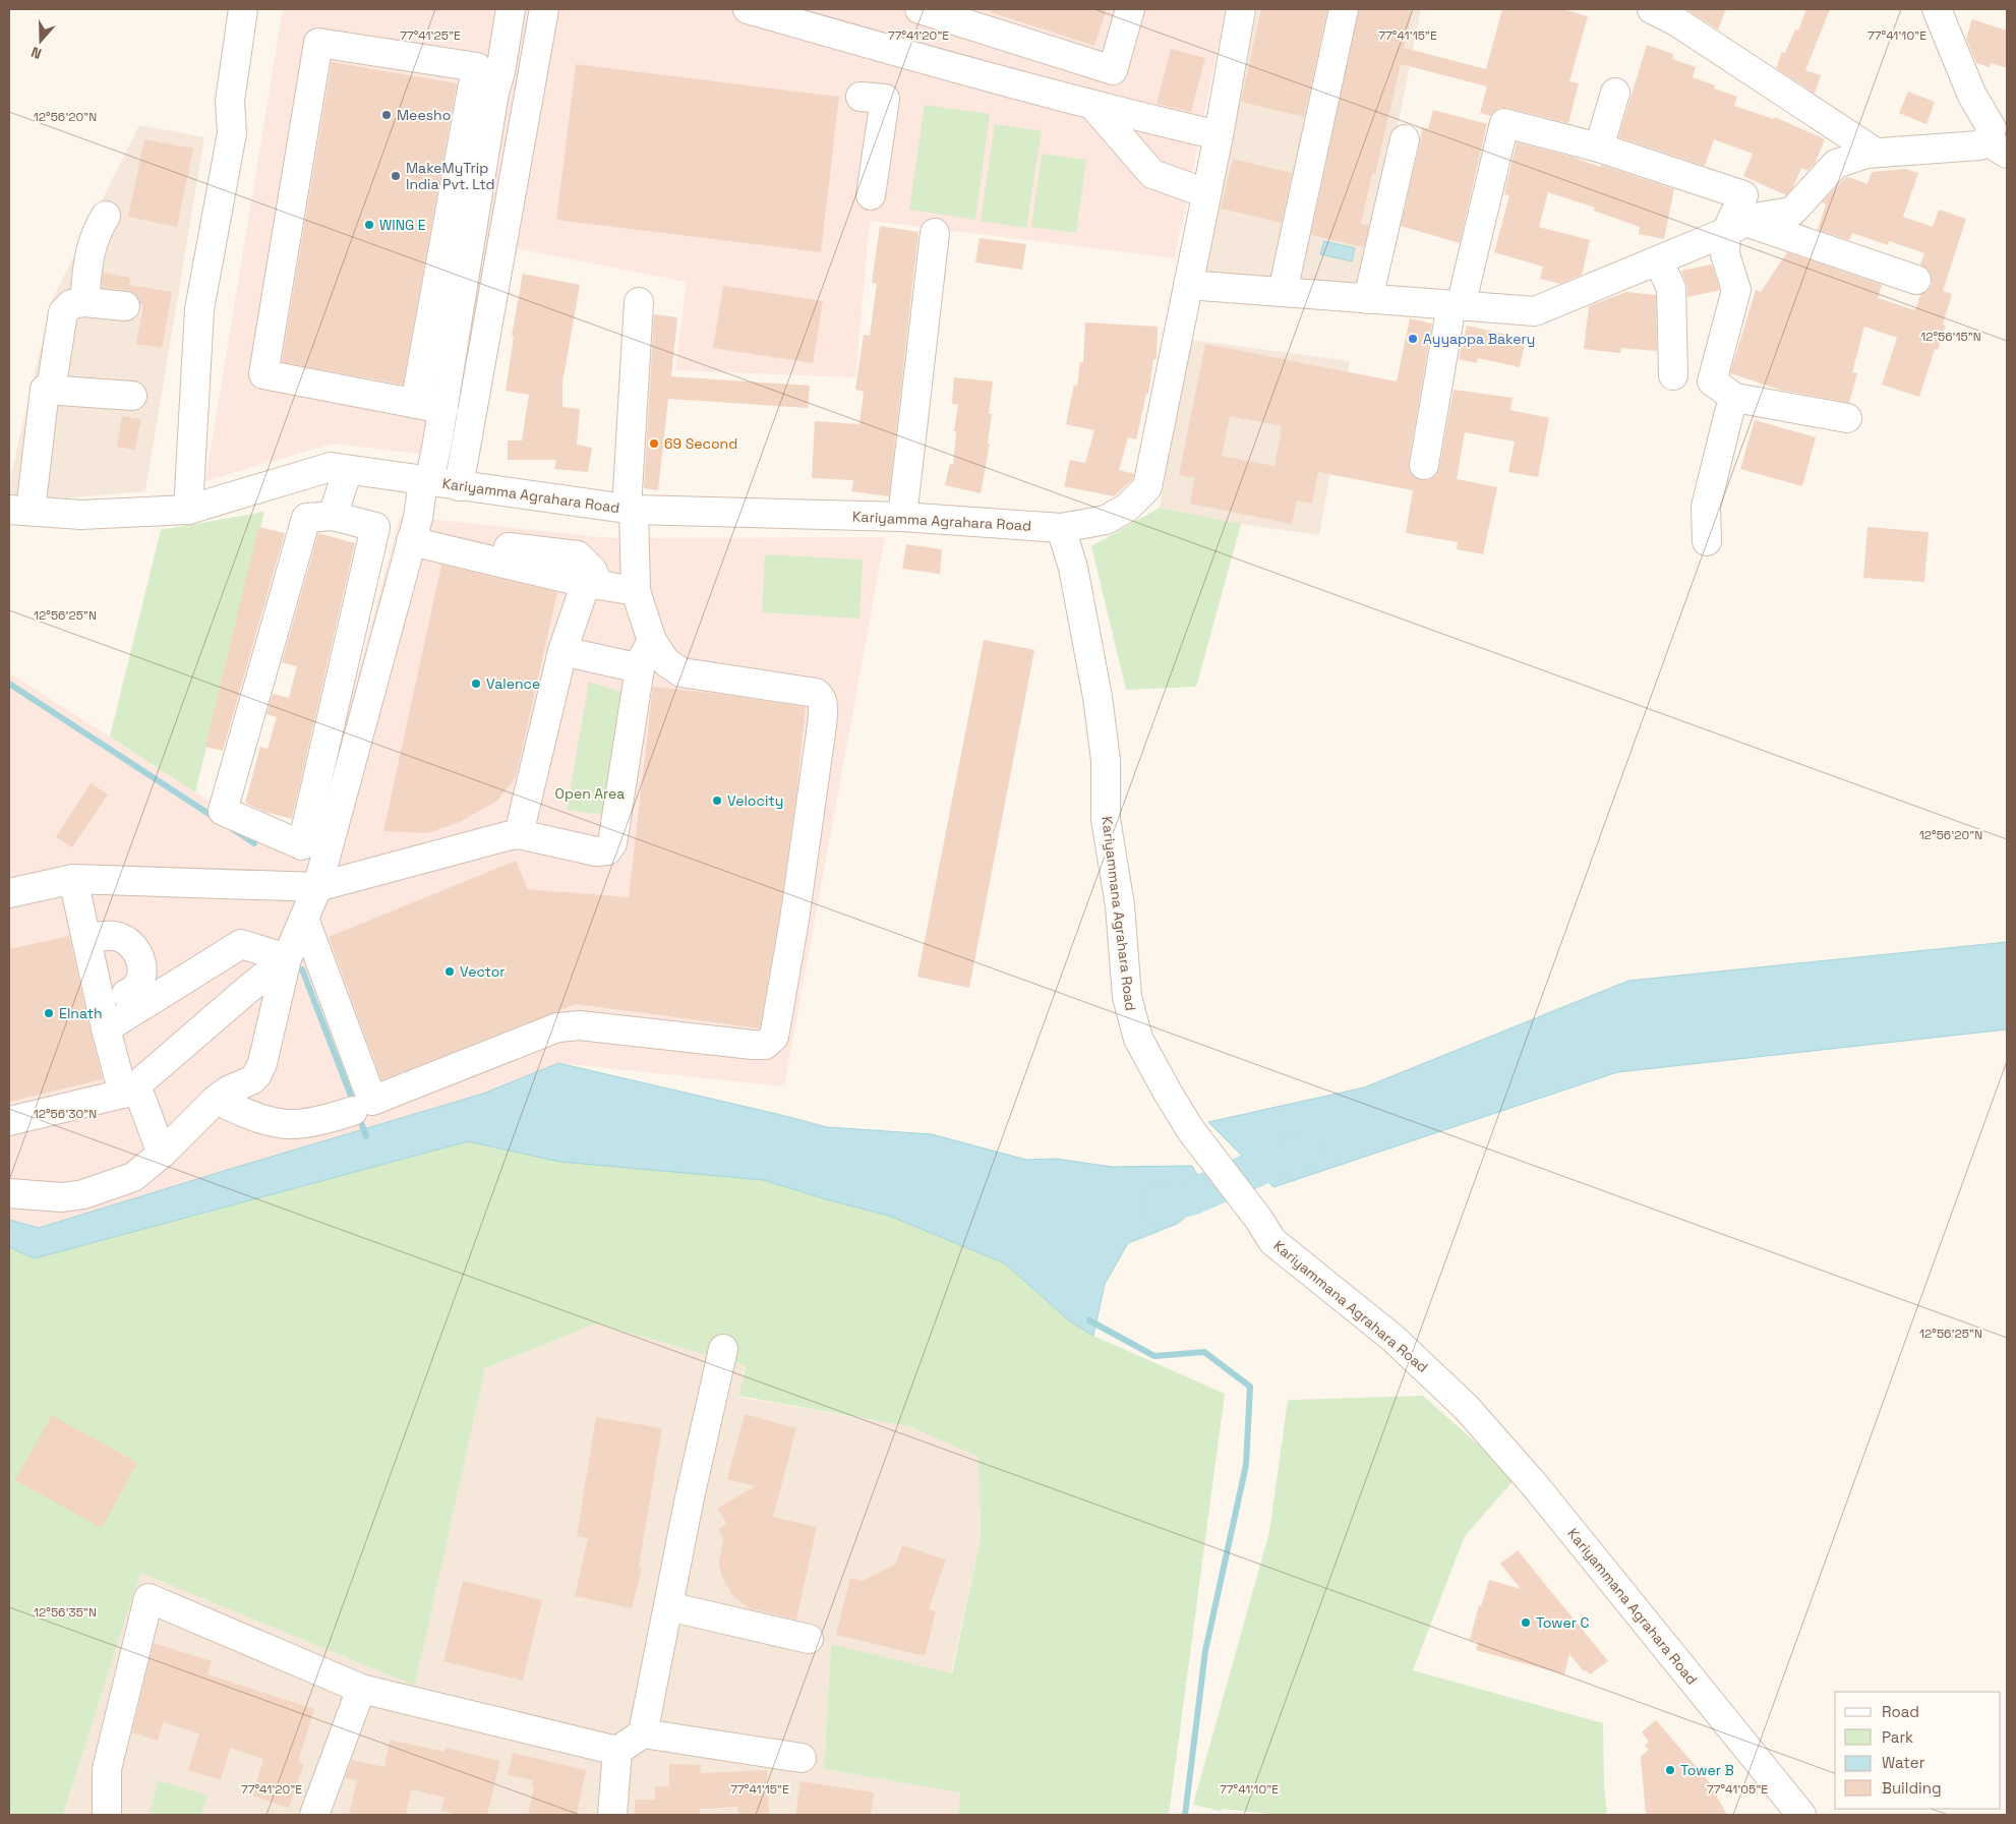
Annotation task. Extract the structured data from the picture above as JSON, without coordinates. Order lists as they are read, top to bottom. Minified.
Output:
{"streets":{"street":["Kariyamma Agrahara Road","Kariyammana Agrahara Road"]},"crossings":[["Kariyamma Agrahara Road","Kariyammana Agrahara Road"]],"parks":["Open Area"],"places":["Meesho","MakeMyTrip India Pvt. Ltd","WING E","Ayyappa Bakery","69 Second","Valence","Velocity","Vector","Elnath","Tower C","Tower B"],"legend":["Road","Park","Water","Building"],"north":"bottom","coordinates":["77°41'25\"E","77°41'20\"E","77°41'15\"E","77°41'10\"E","12°56'20\"N","12°56'15\"N","12°56'25\"N","12°56'30\"N","12°56'35\"N","77°41'05\"E"]}
